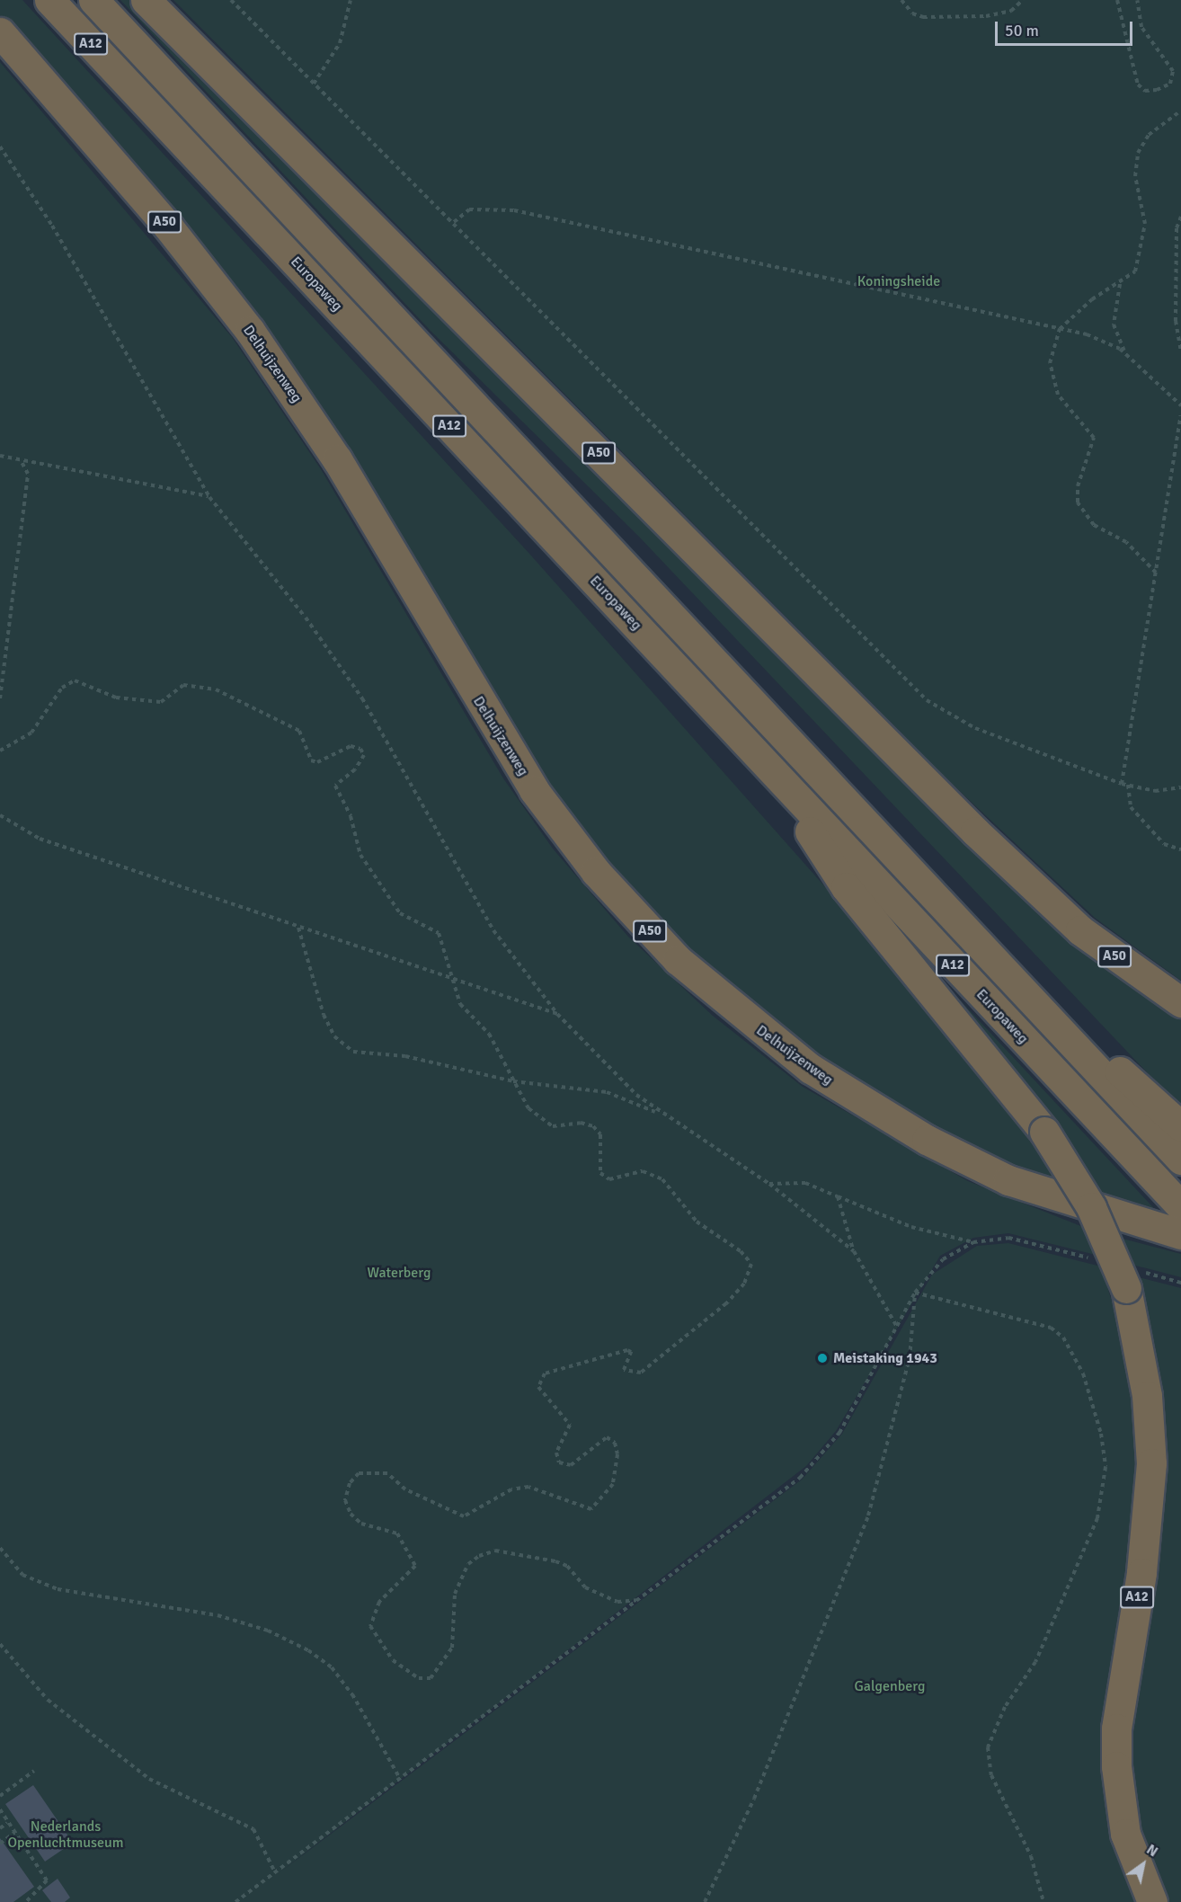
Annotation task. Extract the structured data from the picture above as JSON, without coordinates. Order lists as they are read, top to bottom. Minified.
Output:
{"streets":{"highway":["A12","A50","Europaweg","Delhuijzenweg"]},"crossings":[["A12","Europaweg"]],"parks":["Koningsheide","Waterberg","Galgenberg","Nederlands Openluchtmuseum"],"places":["Meistaking 1943"],"scale_bar":"50 m","north":"top right"}
